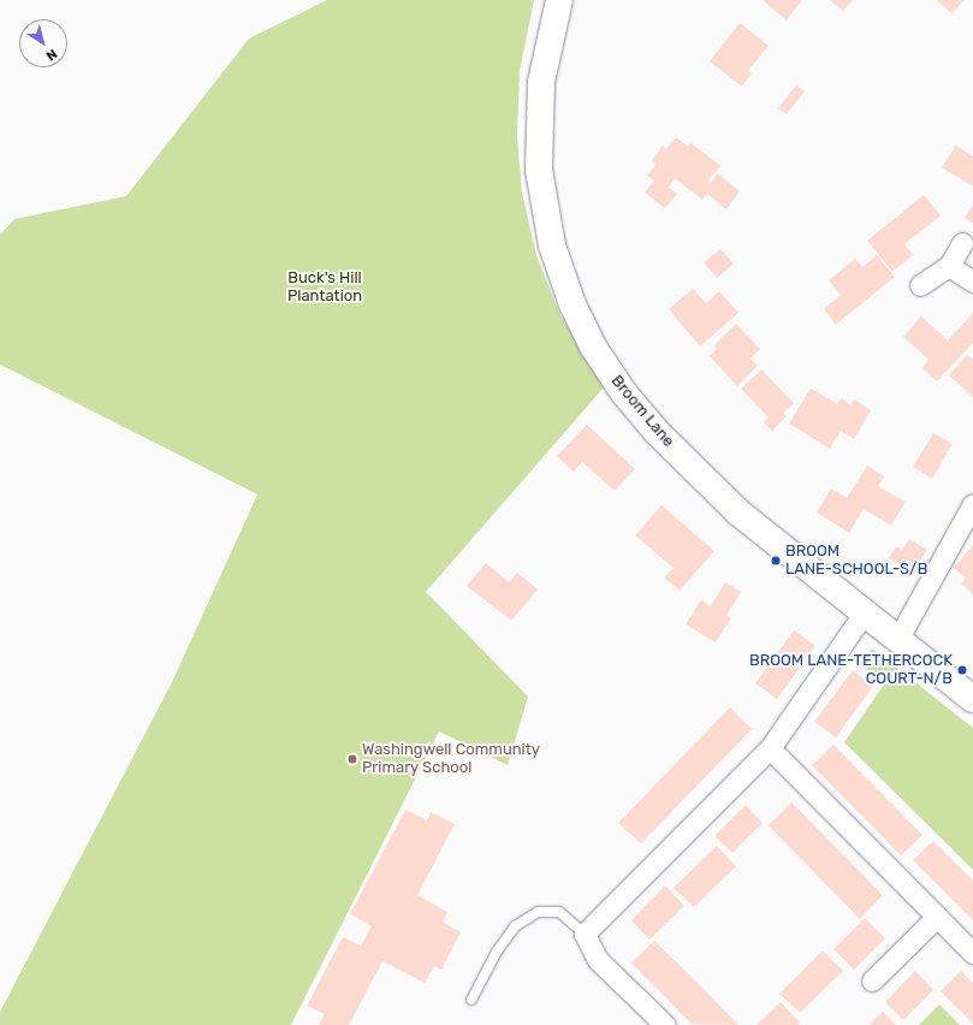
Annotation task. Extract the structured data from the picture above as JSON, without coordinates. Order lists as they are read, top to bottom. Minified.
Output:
{"streets":{"street":["Broom Lane"]},"parks":["Buck's Hill Plantation"],"places":["BROOM LANE-SCHOOL-S/B","BROOM LANE-TETHERCOCK COURT-N/B","Washingwell Community Primary School"],"north":"bottom right"}
